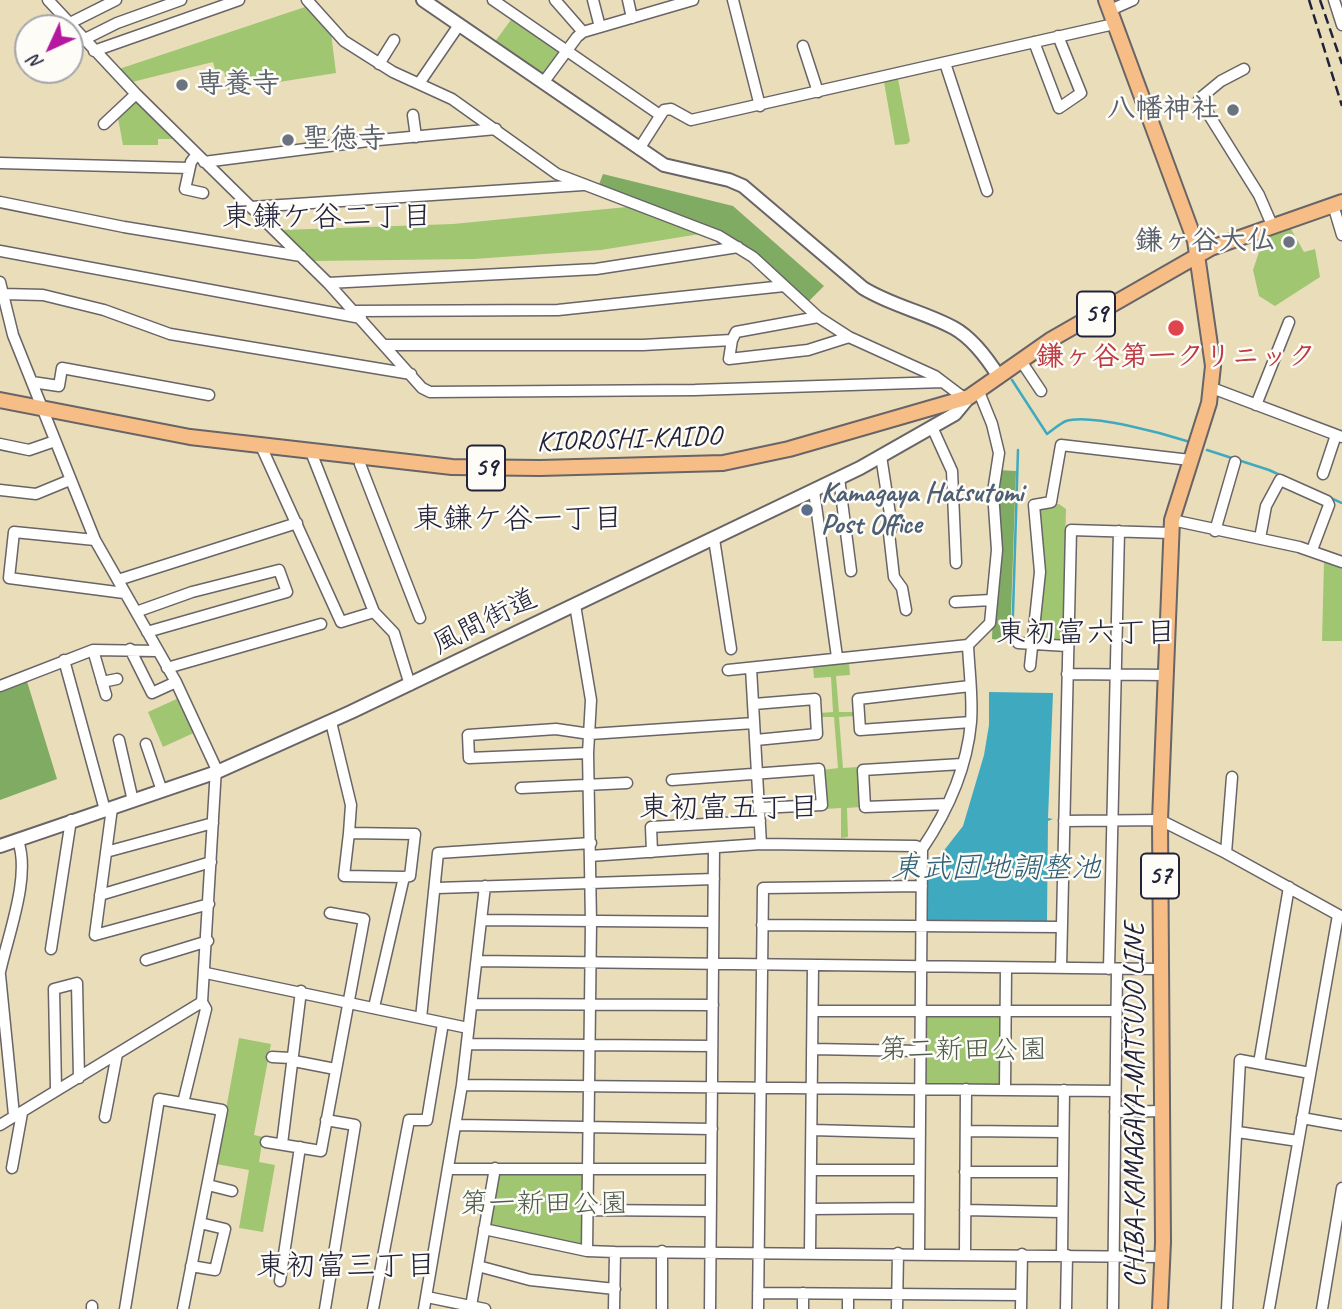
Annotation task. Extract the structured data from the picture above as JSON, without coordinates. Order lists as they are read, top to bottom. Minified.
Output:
{"streets":{"main road":["59","KIOROSHI-KAIDO","57","CHIBA-KAMAGAYA-MATSUDO LINE"],"street":["風間街道"]},"crossings":[["59","KIOROSHI-KAIDO"],["59","CHIBA-KAMAGAYA-MATSUDO LINE"],["KIOROSHI-KAIDO","風間街道"]],"districts":["東鎌ケ谷二丁目","東鎌ケ谷一丁目","東初富六丁目","東初富五丁目","東初富三丁目"],"water":["東武団地調整池"],"parks":["第二新田公園","第一新田公園"],"places":["専養寺","八幡神社","聖徳寺","鎌ヶ谷大仏","鎌ヶ谷第一クリニック","Kamagaya Hatsutomi Post Office"],"north":"bottom left"}
